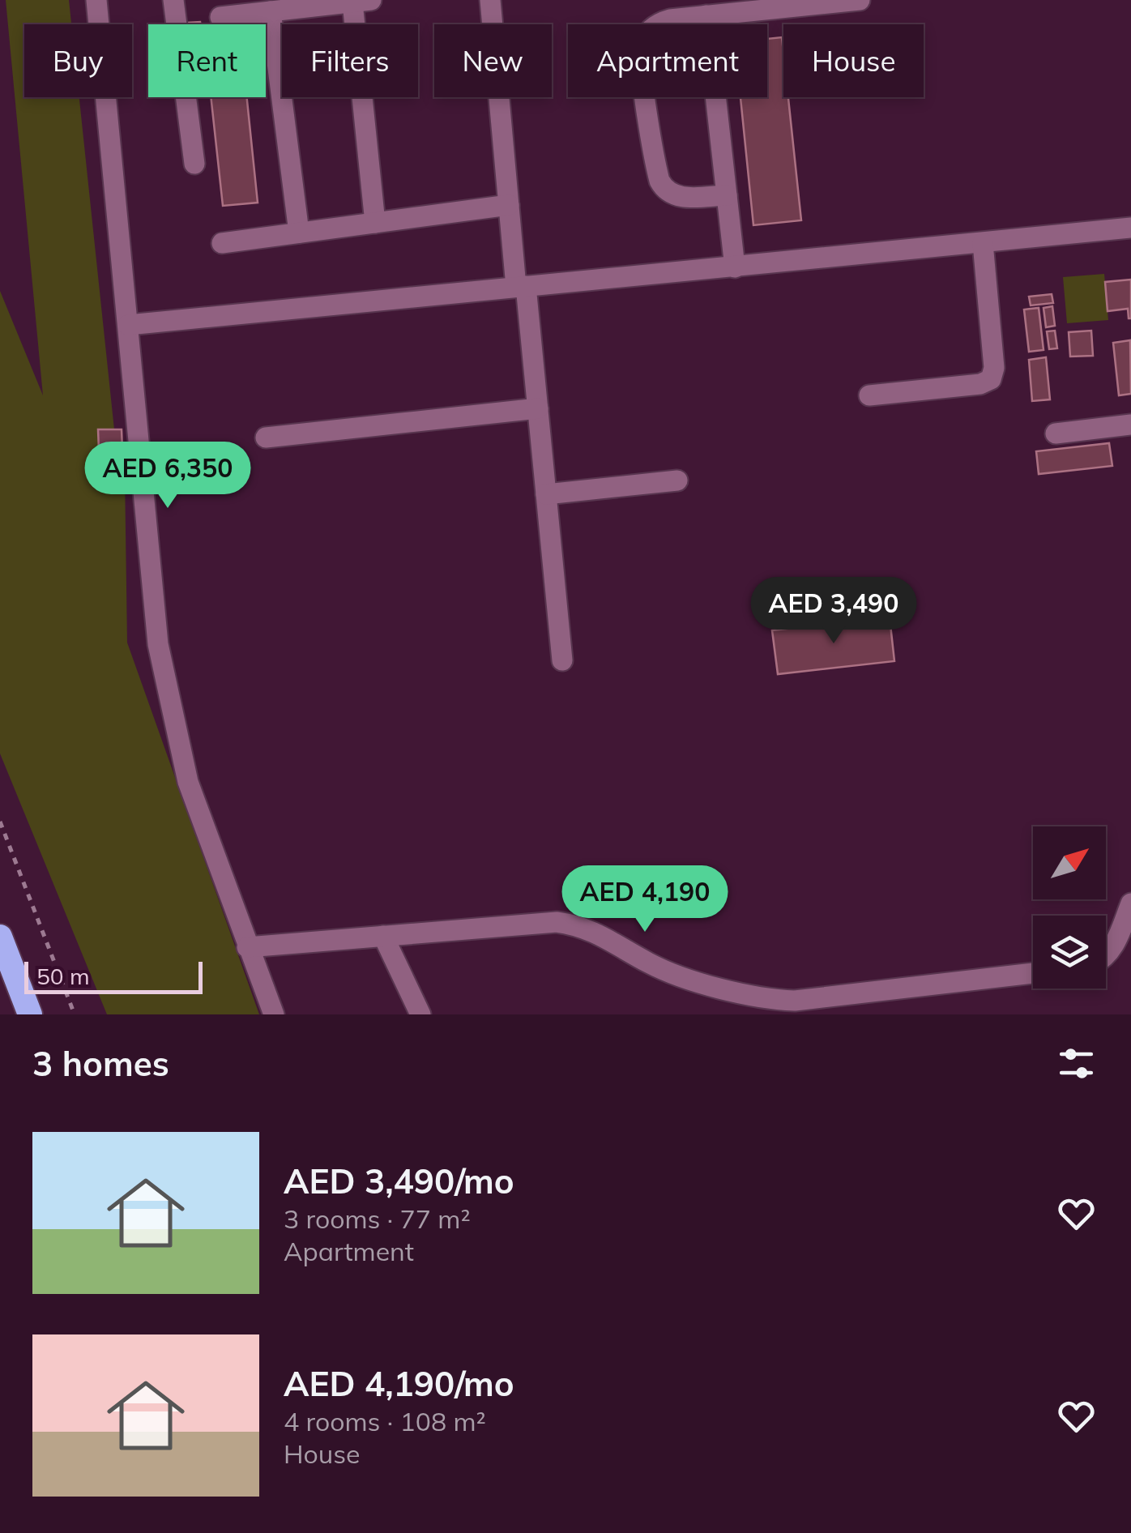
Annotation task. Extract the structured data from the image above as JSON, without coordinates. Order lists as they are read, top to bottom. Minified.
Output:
{"scale_bar":"50 m","north":"top right","page":{"chip":["Buy","Rent","Filters","New","Apartment","House"],"price":["AED 6,350","AED 3,490","AED 4,190"],"scale":"50 m","heading":"3 homes","list":[{"name":"AED 3,490/mo","note":"3 rooms · 77 m² · Apartment"},{"name":"AED 4,190/mo","note":"4 rooms · 108 m² · House"}]}}
